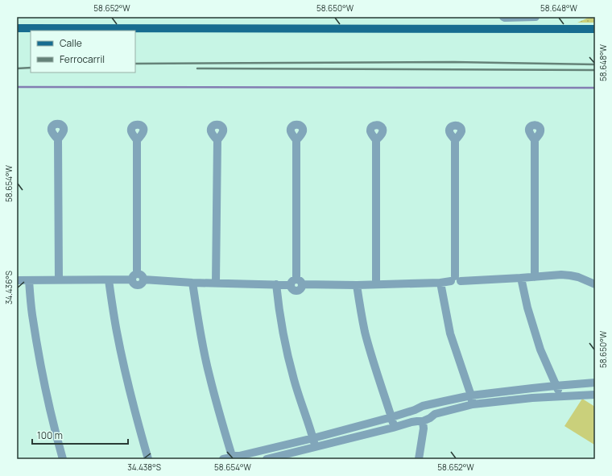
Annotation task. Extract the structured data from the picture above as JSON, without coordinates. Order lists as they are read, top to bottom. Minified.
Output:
{"legend":["Calle","Ferrocarril"],"scale_bar":"100 m","coordinates":["58.652°W","58.650°W","58.648°W","58.654°W","34.436°S","34.438°S"]}
